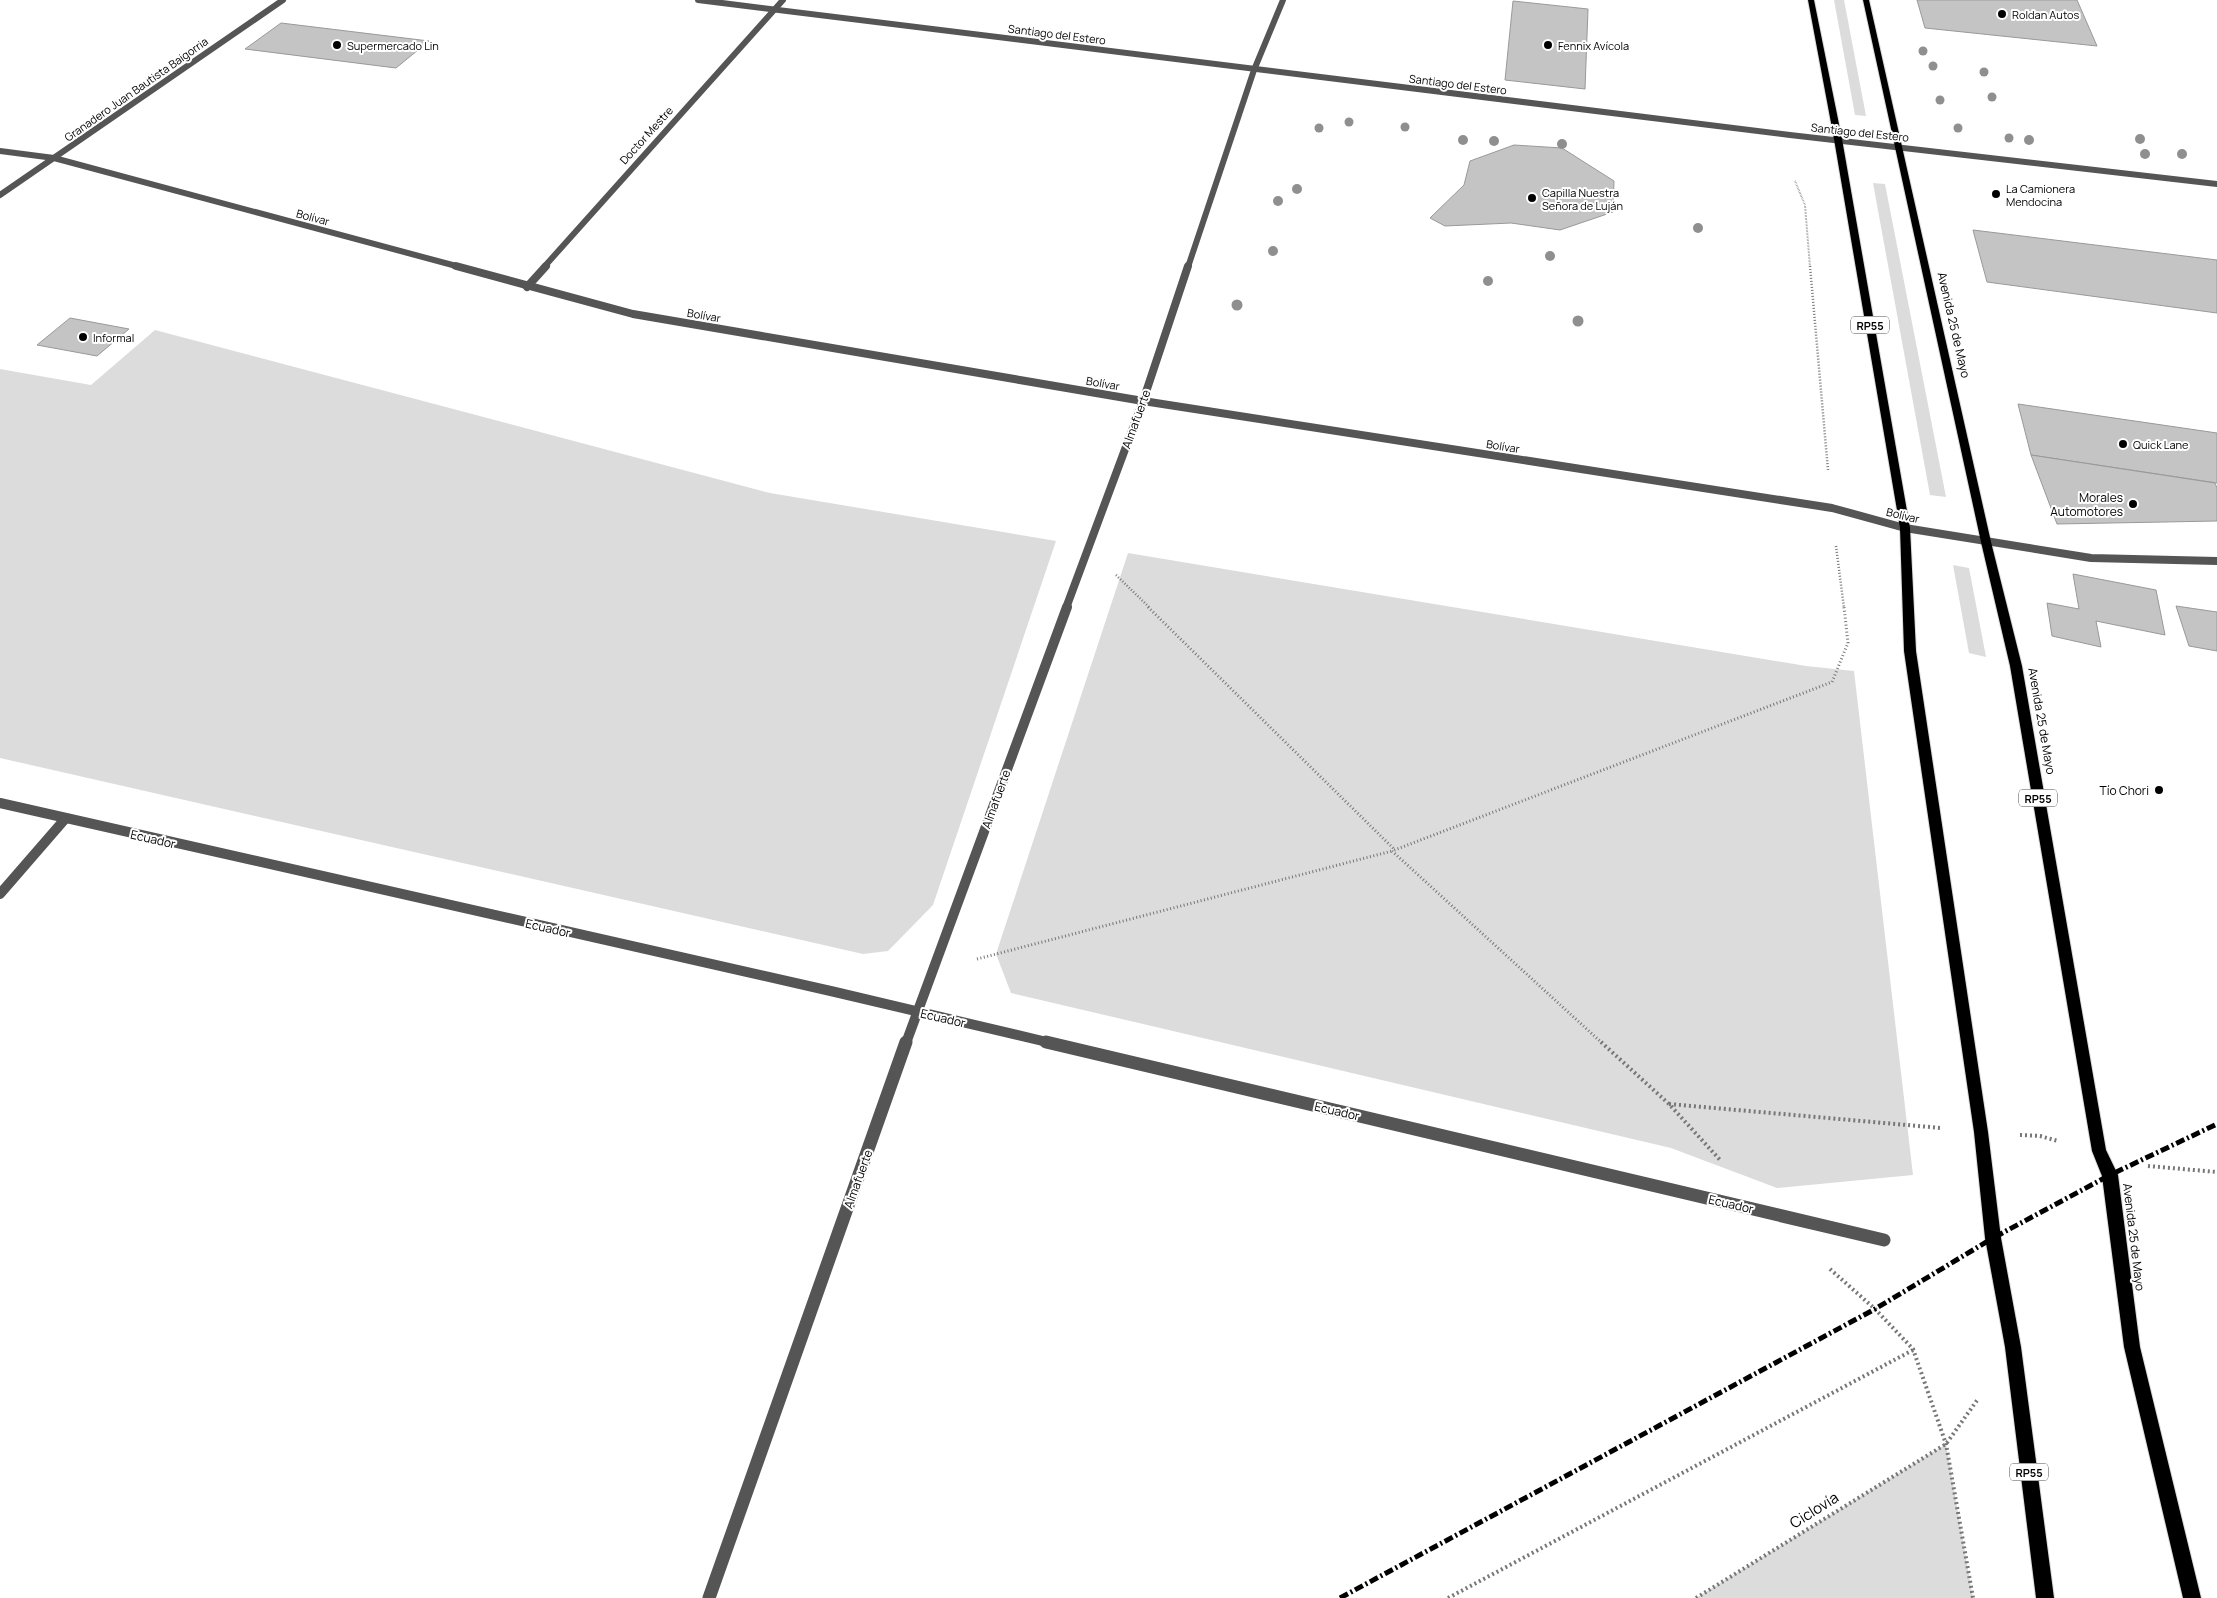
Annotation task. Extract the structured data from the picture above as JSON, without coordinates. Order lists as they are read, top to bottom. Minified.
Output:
{"streets":{"main road":["RP55","Avenida 25 de Mayo"],"street":["Santiago del Estero","Granadero Juan Bautista Baigorria","Doctor Mestre","Bolívar","Almafuerte","Ecuador"],"path":["Ciclovía"]},"crossings":[["Santiago del Estero","Doctor Mestre"],["Santiago del Estero","RP55"],["Santiago del Estero","Avenida 25 de Mayo"],["Santiago del Estero","Almafuerte"],["Granadero Juan Bautista Baigorria","Bolívar"],["Doctor Mestre","Bolívar"],["Bolívar","RP55"],["Bolívar","Avenida 25 de Mayo"],["Bolívar","Almafuerte"],["Almafuerte","Ecuador"]],"places":["Roldan Autos","Supermercado Lin","Fennix Avícola","La Camionera Mendocina","Capilla Nuestra Señora de Luján","Informal","Quick Lane","Morales Automotores","Tío Chori"]}
